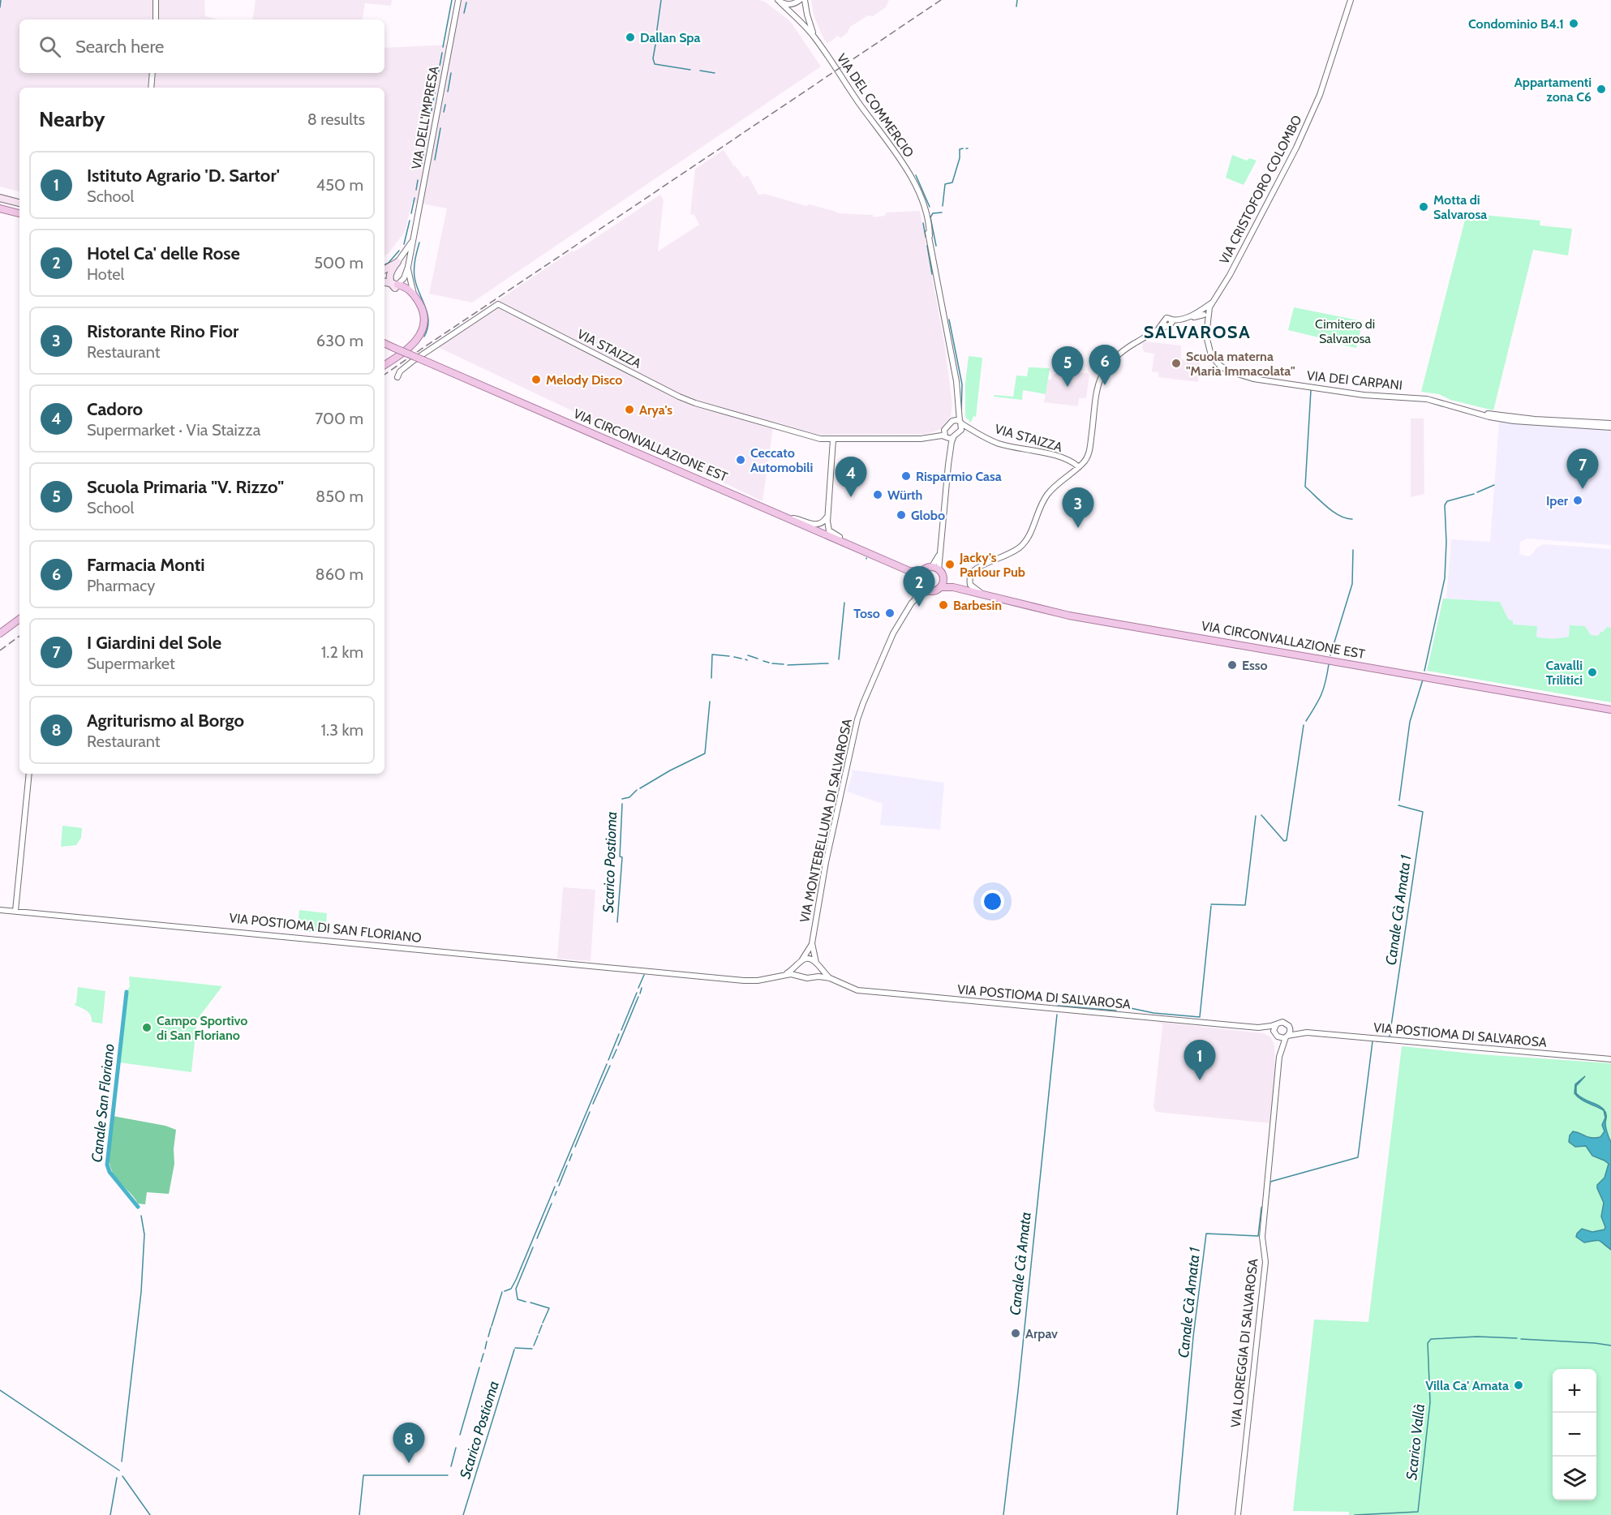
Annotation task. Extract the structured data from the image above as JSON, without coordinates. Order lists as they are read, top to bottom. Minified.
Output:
{"streets":{"main road":["VIA CIRCONVALLAZIONE EST"],"street":["VIA DEL COMMERCIO","VIA DELL'IMPRESA","VIA CRISTOFORO COLOMBO","VIA STAIZZA","VIA DEI CARPANI","VIA MONTEBELLUNA DI SALVAROSA","VIA POSTIOMA DI SAN FLORIANO","VIA POSTIOMA DI SALVAROSA","VIA LOREGGIA DI SALVAROSA"]},"crossings":[["VIA DEL COMMERCIO","VIA STAIZZA"],["VIA CRISTOFORO COLOMBO","VIA DEI CARPANI"],["VIA CIRCONVALLAZIONE EST","VIA MONTEBELLUNA DI SALVAROSA"],["VIA MONTEBELLUNA DI SALVAROSA","VIA POSTIOMA DI SALVAROSA"],["VIA POSTIOMA DI SAN FLORIANO","VIA POSTIOMA DI SALVAROSA"],["VIA POSTIOMA DI SALVAROSA","VIA LOREGGIA DI SALVAROSA"]],"districts":["SALVAROSA"],"water":["Scarico Postioma","Canale Cà Amata 1","Canale San Floriano","Canale Cà Amata","Scarico Vallà"],"parks":["Cimitero di Salvarosa"],"places":["Condominio B4.1","Dallan Spa","Appartamenti zona C6","Motta di Salvarosa","Scuola materna \"Maria Immacolata\"","Melody Disco","Arya's","Ceccato Automobili","Risparmio Casa","Würth","Iper","Globo","Jacky's Parlour Pub","Barbesin","Toso","Esso","Cavalli Trilitici","Campo Sportivo di San Floriano","Arpav","Villa Ca' Amata"],"page":{"search":"Search here","heading":["Nearby","8 results"],"list":[{"mark":"1","name":"Istituto Agrario 'D. Sartor'","note":"School","value":"450 m"},{"mark":"2","name":"Hotel Ca' delle Rose","note":"Hotel","value":"500 m"},{"mark":"3","name":"Ristorante Rino Fior","note":"Restaurant","value":"630 m"},{"mark":"4","name":"Cadoro","note":"Supermarket · Via Staizza","value":"700 m"},{"mark":"5","name":"Scuola Primaria \"V. Rizzo\"","note":"School","value":"850 m"},{"mark":"6","name":"Farmacia Monti","note":"Pharmacy","value":"860 m"},{"mark":"7","name":"I Giardini del Sole","note":"Supermarket","value":"1.2 km"},{"mark":"8","name":"Agriturismo al Borgo","note":"Restaurant","value":"1.3 km"}],"pins":["6","5","7","4","3","2","1","8"],"map_buttons":["+","−"]}}
